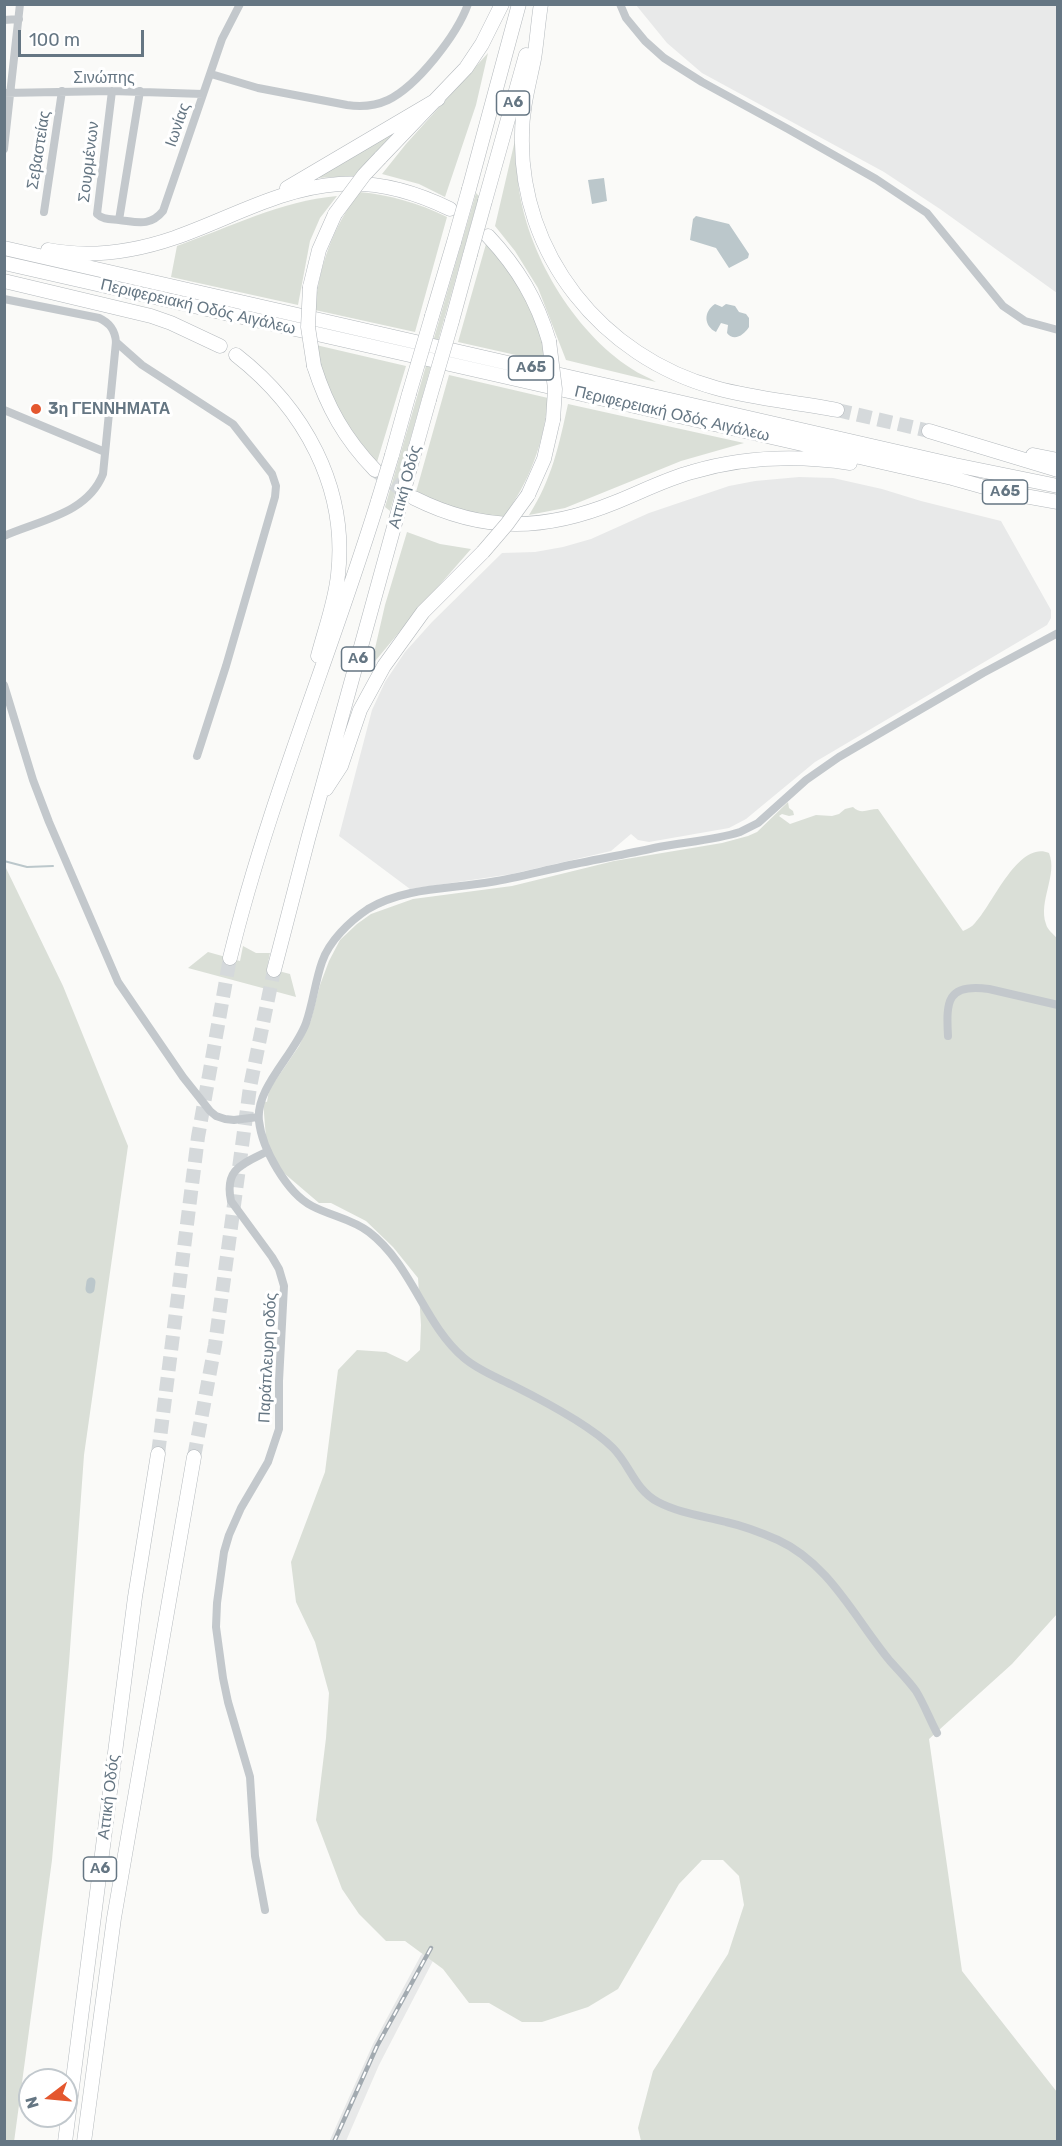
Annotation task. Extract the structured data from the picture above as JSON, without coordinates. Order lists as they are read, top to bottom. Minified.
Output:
{"streets":{"highway":["Α6","Περιφερειακή Οδός Αιγάλεω","Α65","Αττική Οδός"],"street":["Σινώπης","Ιωνίας","Σεβαστείας","Σουρμένων","Παράπλευρη οδός"]},"crossings":[["Σινώπης","Ιωνίας"],["Σινώπης","Σεβαστείας"],["Σινώπης","Σουρμένων"],["Ιωνίας","Σουρμένων"]],"places":["3η ΓΕΝΝΗΜΑΤΑ"],"scale_bar":"100 m","north":"left"}
